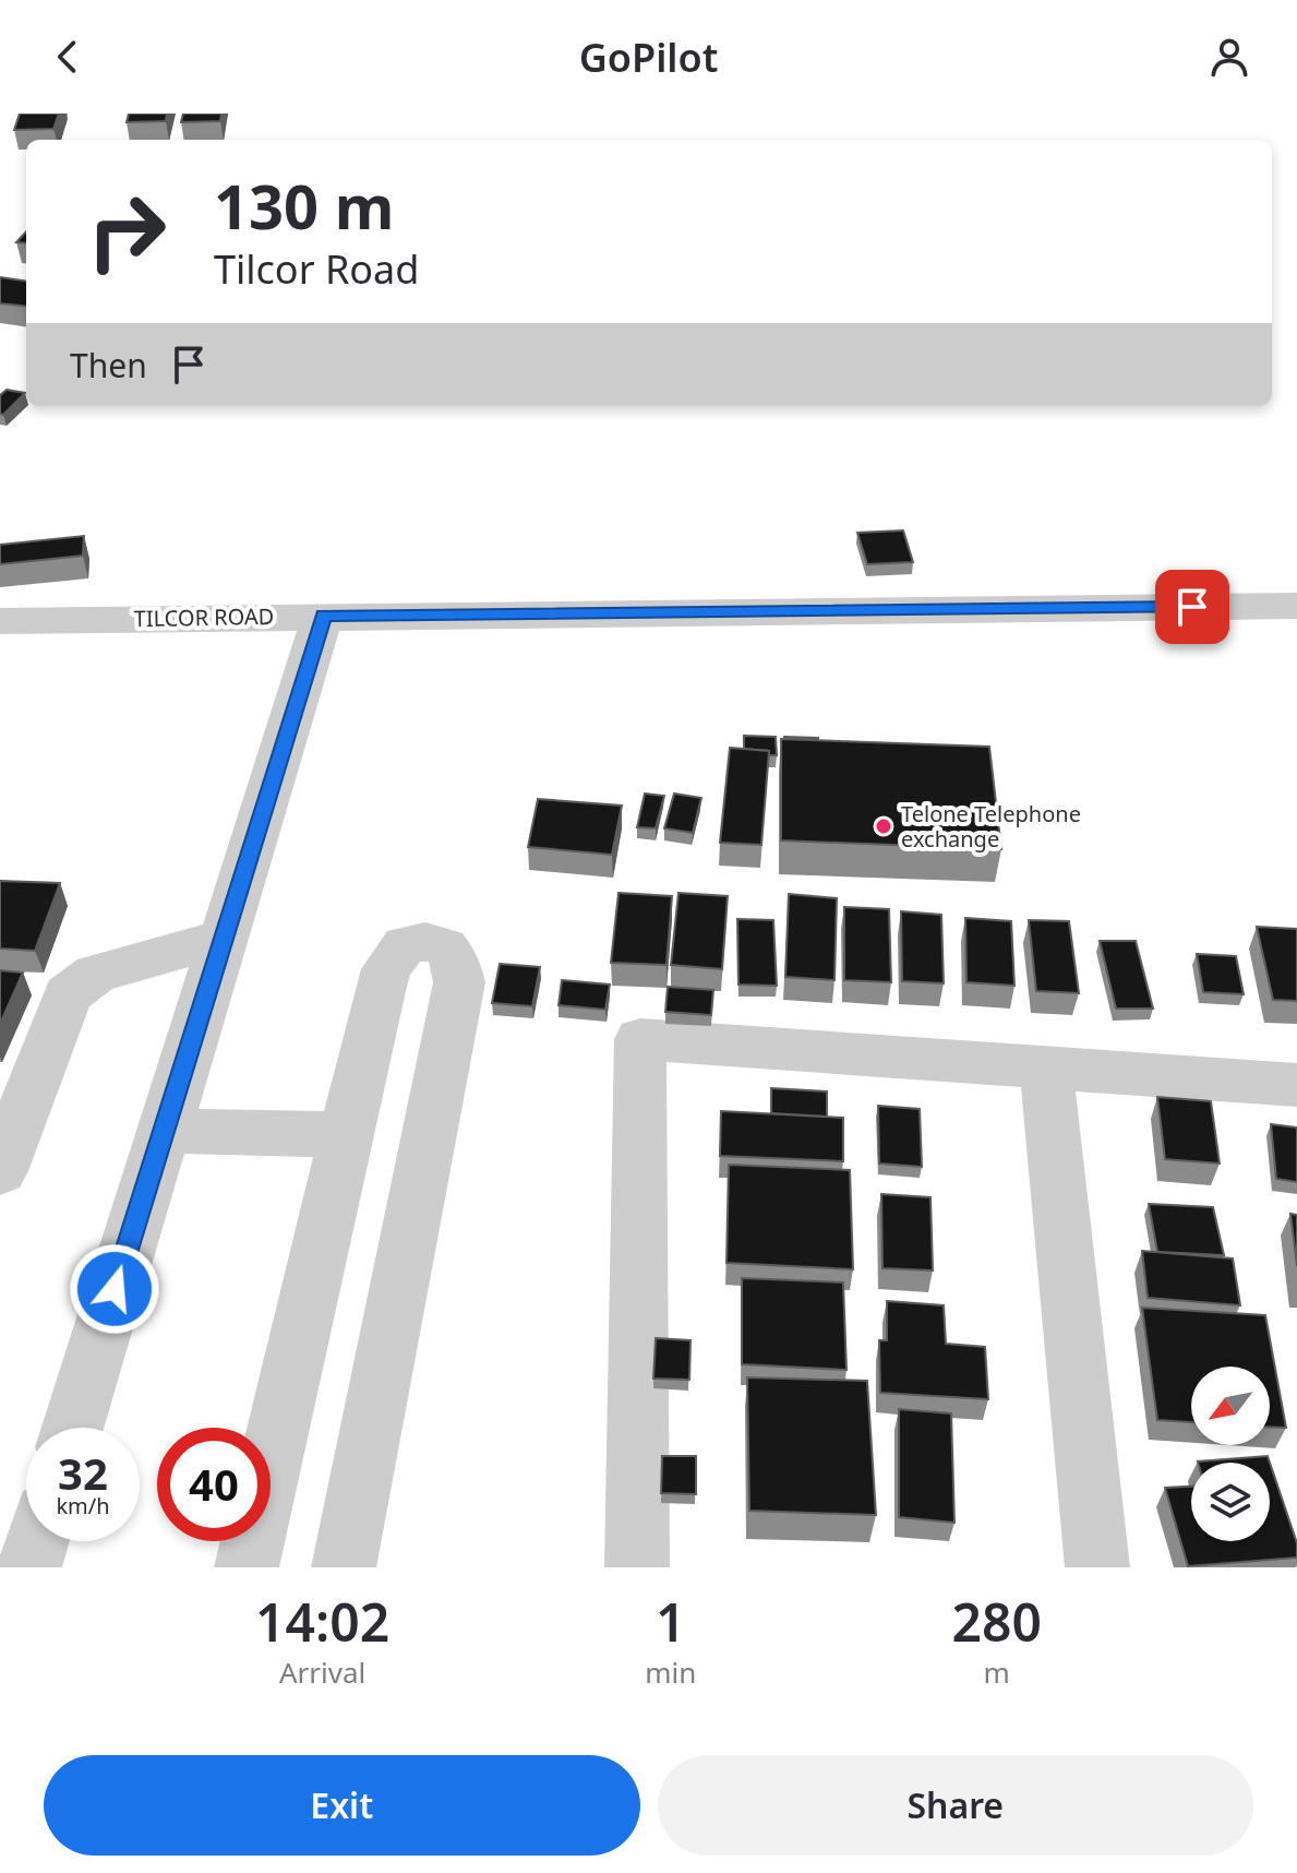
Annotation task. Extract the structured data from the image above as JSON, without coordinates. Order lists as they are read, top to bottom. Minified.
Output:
{"streets":{"street":["TILCOR ROAD"]},"places":["Telone Telephone exchange"],"north":"bottom left","page":{"header":"GoPilot","turn":["130 m","Tilcor Road"],"then":"Then","speed":"32 km/h","limit":"40","eta":["14:02","Arrival","1","min","280","m"],"buttons":["Exit","Share"]}}
